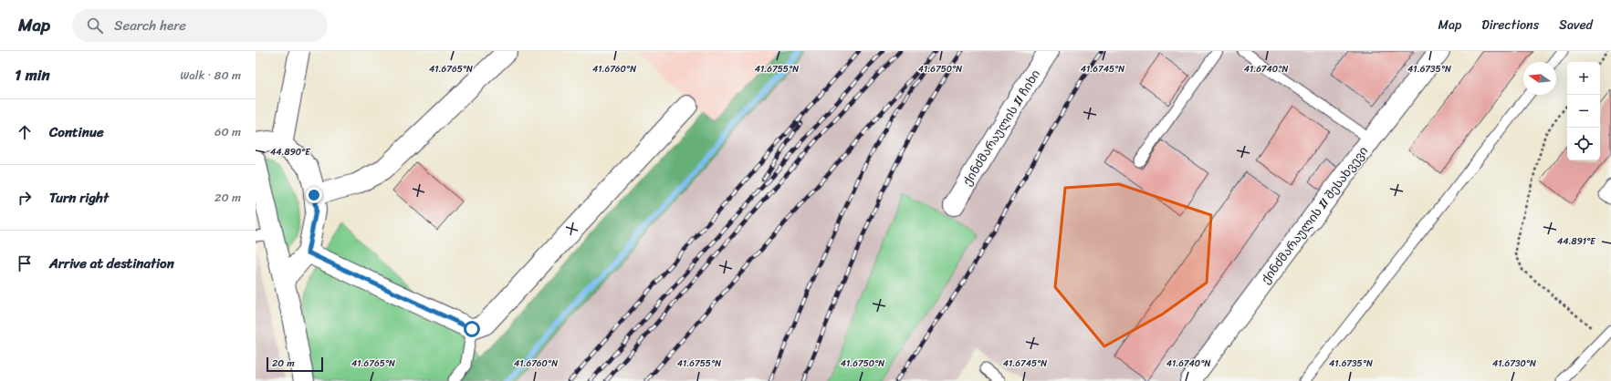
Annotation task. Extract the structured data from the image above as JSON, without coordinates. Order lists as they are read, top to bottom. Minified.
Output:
{"streets":{"street":["ქინძმარაულის II ჩიხი","ქინძმარაულის II შესახვევი"]},"scale_bar":"20 m","north":"left","page":{"header":"Map","search":"Search here","nav":["Map","Directions","Saved"],"heading":["1 min","Walk · 80 m"],"map_buttons":["+","−"],"list":[["Continue","60 m"],["Turn right","20 m"],"Arrive at destination"],"scale":"20 m"},"coordinates":["41.6765°N","41.6760°N","41.6755°N","41.6750°N","41.6745°N","41.6740°N","41.6735°N","44.890°E","44.891°E","41.6730°N"]}
